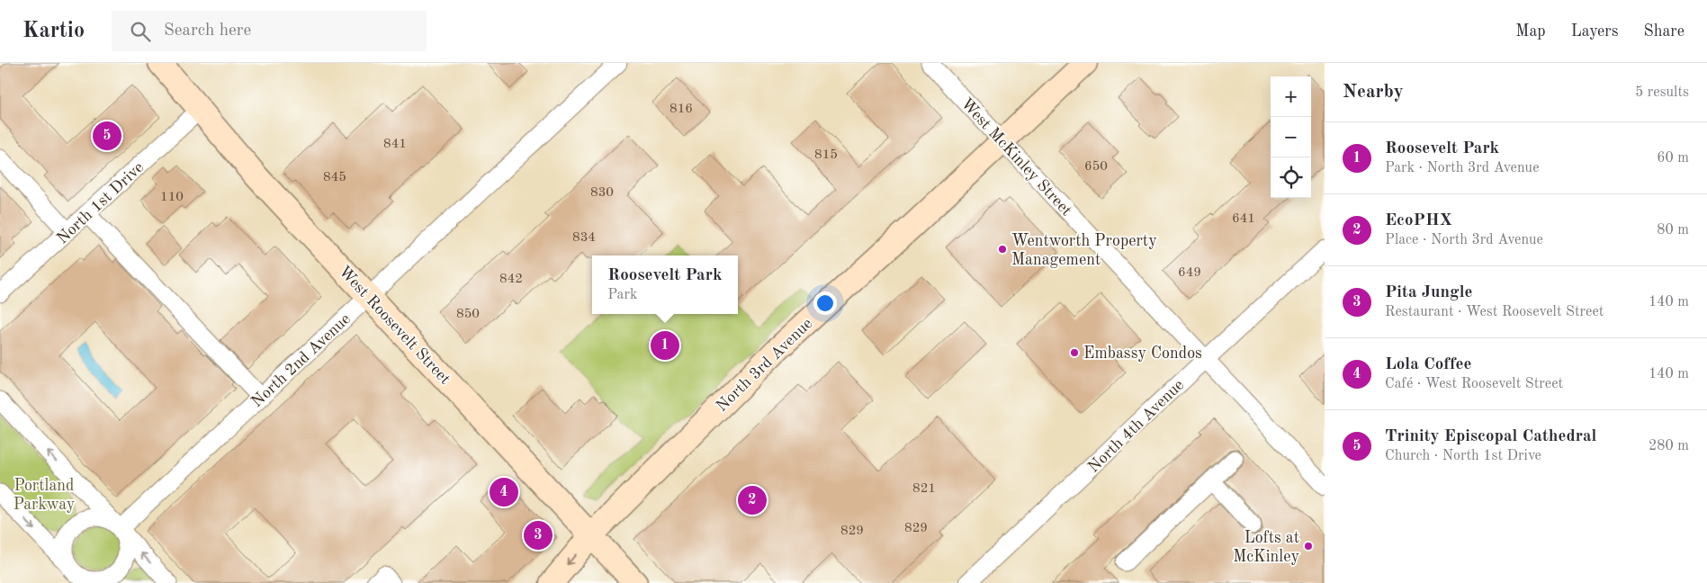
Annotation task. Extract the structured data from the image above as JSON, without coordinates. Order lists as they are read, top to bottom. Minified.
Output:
{"streets":{"street":["West McKinley Street","North 1st Drive","West Roosevelt Street","North 2nd Avenue","North 3rd Avenue","North 4th Avenue"]},"crossings":[["West McKinley Street","North 3rd Avenue"],["West McKinley Street","North 4th Avenue"],["North 1st Drive","West Roosevelt Street"],["West Roosevelt Street","North 2nd Avenue"],["West Roosevelt Street","North 3rd Avenue"]],"parks":["Portland Parkway"],"places":["Wentworth Property Management","Embassy Condos","Lofts at McKinley"],"house_numbers":["816","841","815","650","845","830","110","641","834","649","842","850","821","829","829"],"page":{"header":"Kartio","search":"Search here","nav":["Map","Layers","Share"],"heading":["Nearby","5 results"],"map_buttons":["+","−"],"pins":["5","1","4","2","3"],"list":[{"mark":"1","name":"Roosevelt Park","note":"Park · North 3rd Avenue","value":"60 m"},{"mark":"2","name":"EcoPHX","note":"Place · North 3rd Avenue","value":"80 m"},{"mark":"3","name":"Pita Jungle","note":"Restaurant · West Roosevelt Street","value":"140 m"},{"mark":"4","name":"Lola Coffee","note":"Café · West Roosevelt Street","value":"140 m"},{"mark":"5","name":"Trinity Episcopal Cathedral","note":"Church · North 1st Drive","value":"280 m"}],"popup":["Roosevelt Park","Park"]}}
